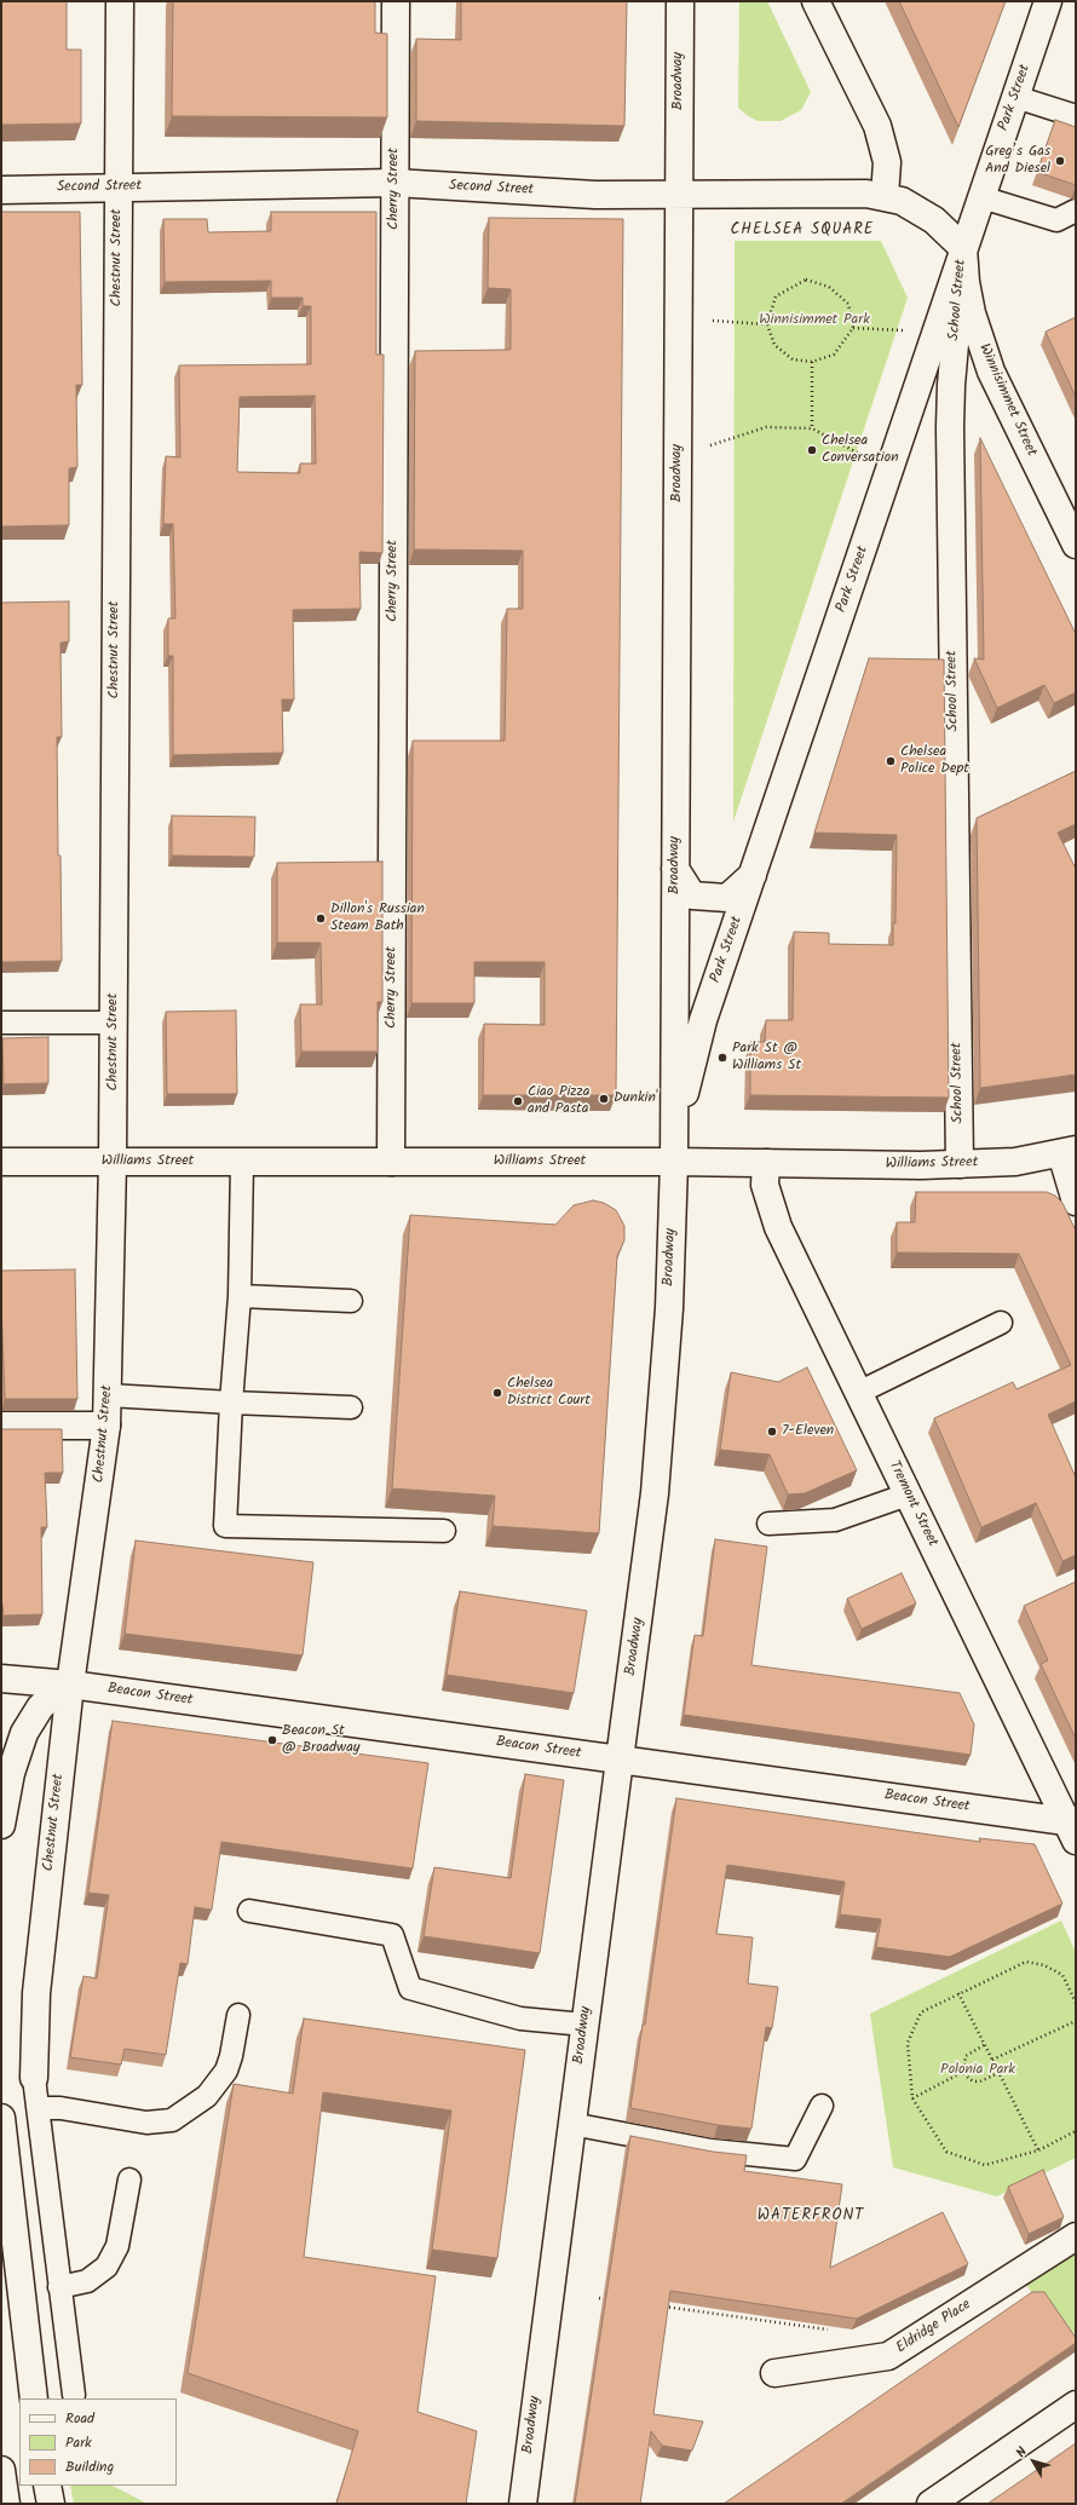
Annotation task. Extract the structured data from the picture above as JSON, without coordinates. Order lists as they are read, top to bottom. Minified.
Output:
{"streets":{"main road":["Broadway","Park Street","Second Street","Cherry Street","Chestnut Street","School Street","Winnisimmet Street","Williams Street","Tremont Street","Beacon Street","Eldridge Place"]},"crossings":[["Broadway","Park Street"],["Broadway","Second Street"],["Broadway","Williams Street"],["Broadway","Beacon Street"],["Park Street","Second Street"],["Park Street","School Street"],["Park Street","Winnisimmet Street"],["Park Street","Williams Street"],["Second Street","Cherry Street"],["Second Street","Chestnut Street"],["Second Street","School Street"],["Second Street","Winnisimmet Street"],["Cherry Street","Williams Street"],["Chestnut Street","Williams Street"],["Chestnut Street","Beacon Street"],["School Street","Winnisimmet Street"],["School Street","Williams Street"],["Williams Street","Tremont Street"],["Tremont Street","Beacon Street"]],"districts":["CHELSEA SQUARE","WATERFRONT"],"parks":["Winnisimmet Park","Polonia Park"],"places":["Greg’s Gas And Diesel","Chelsea Conversation","Chelsea Police Dept","Dillon's Russian Steam Bath","Park St @ Williams St","Dunkin'","Ciao Pizza and Pasta","Chelsea District Court","7-Eleven","Beacon St @ Broadway"],"legend":["Road","Park","Building"],"north":"top left"}
